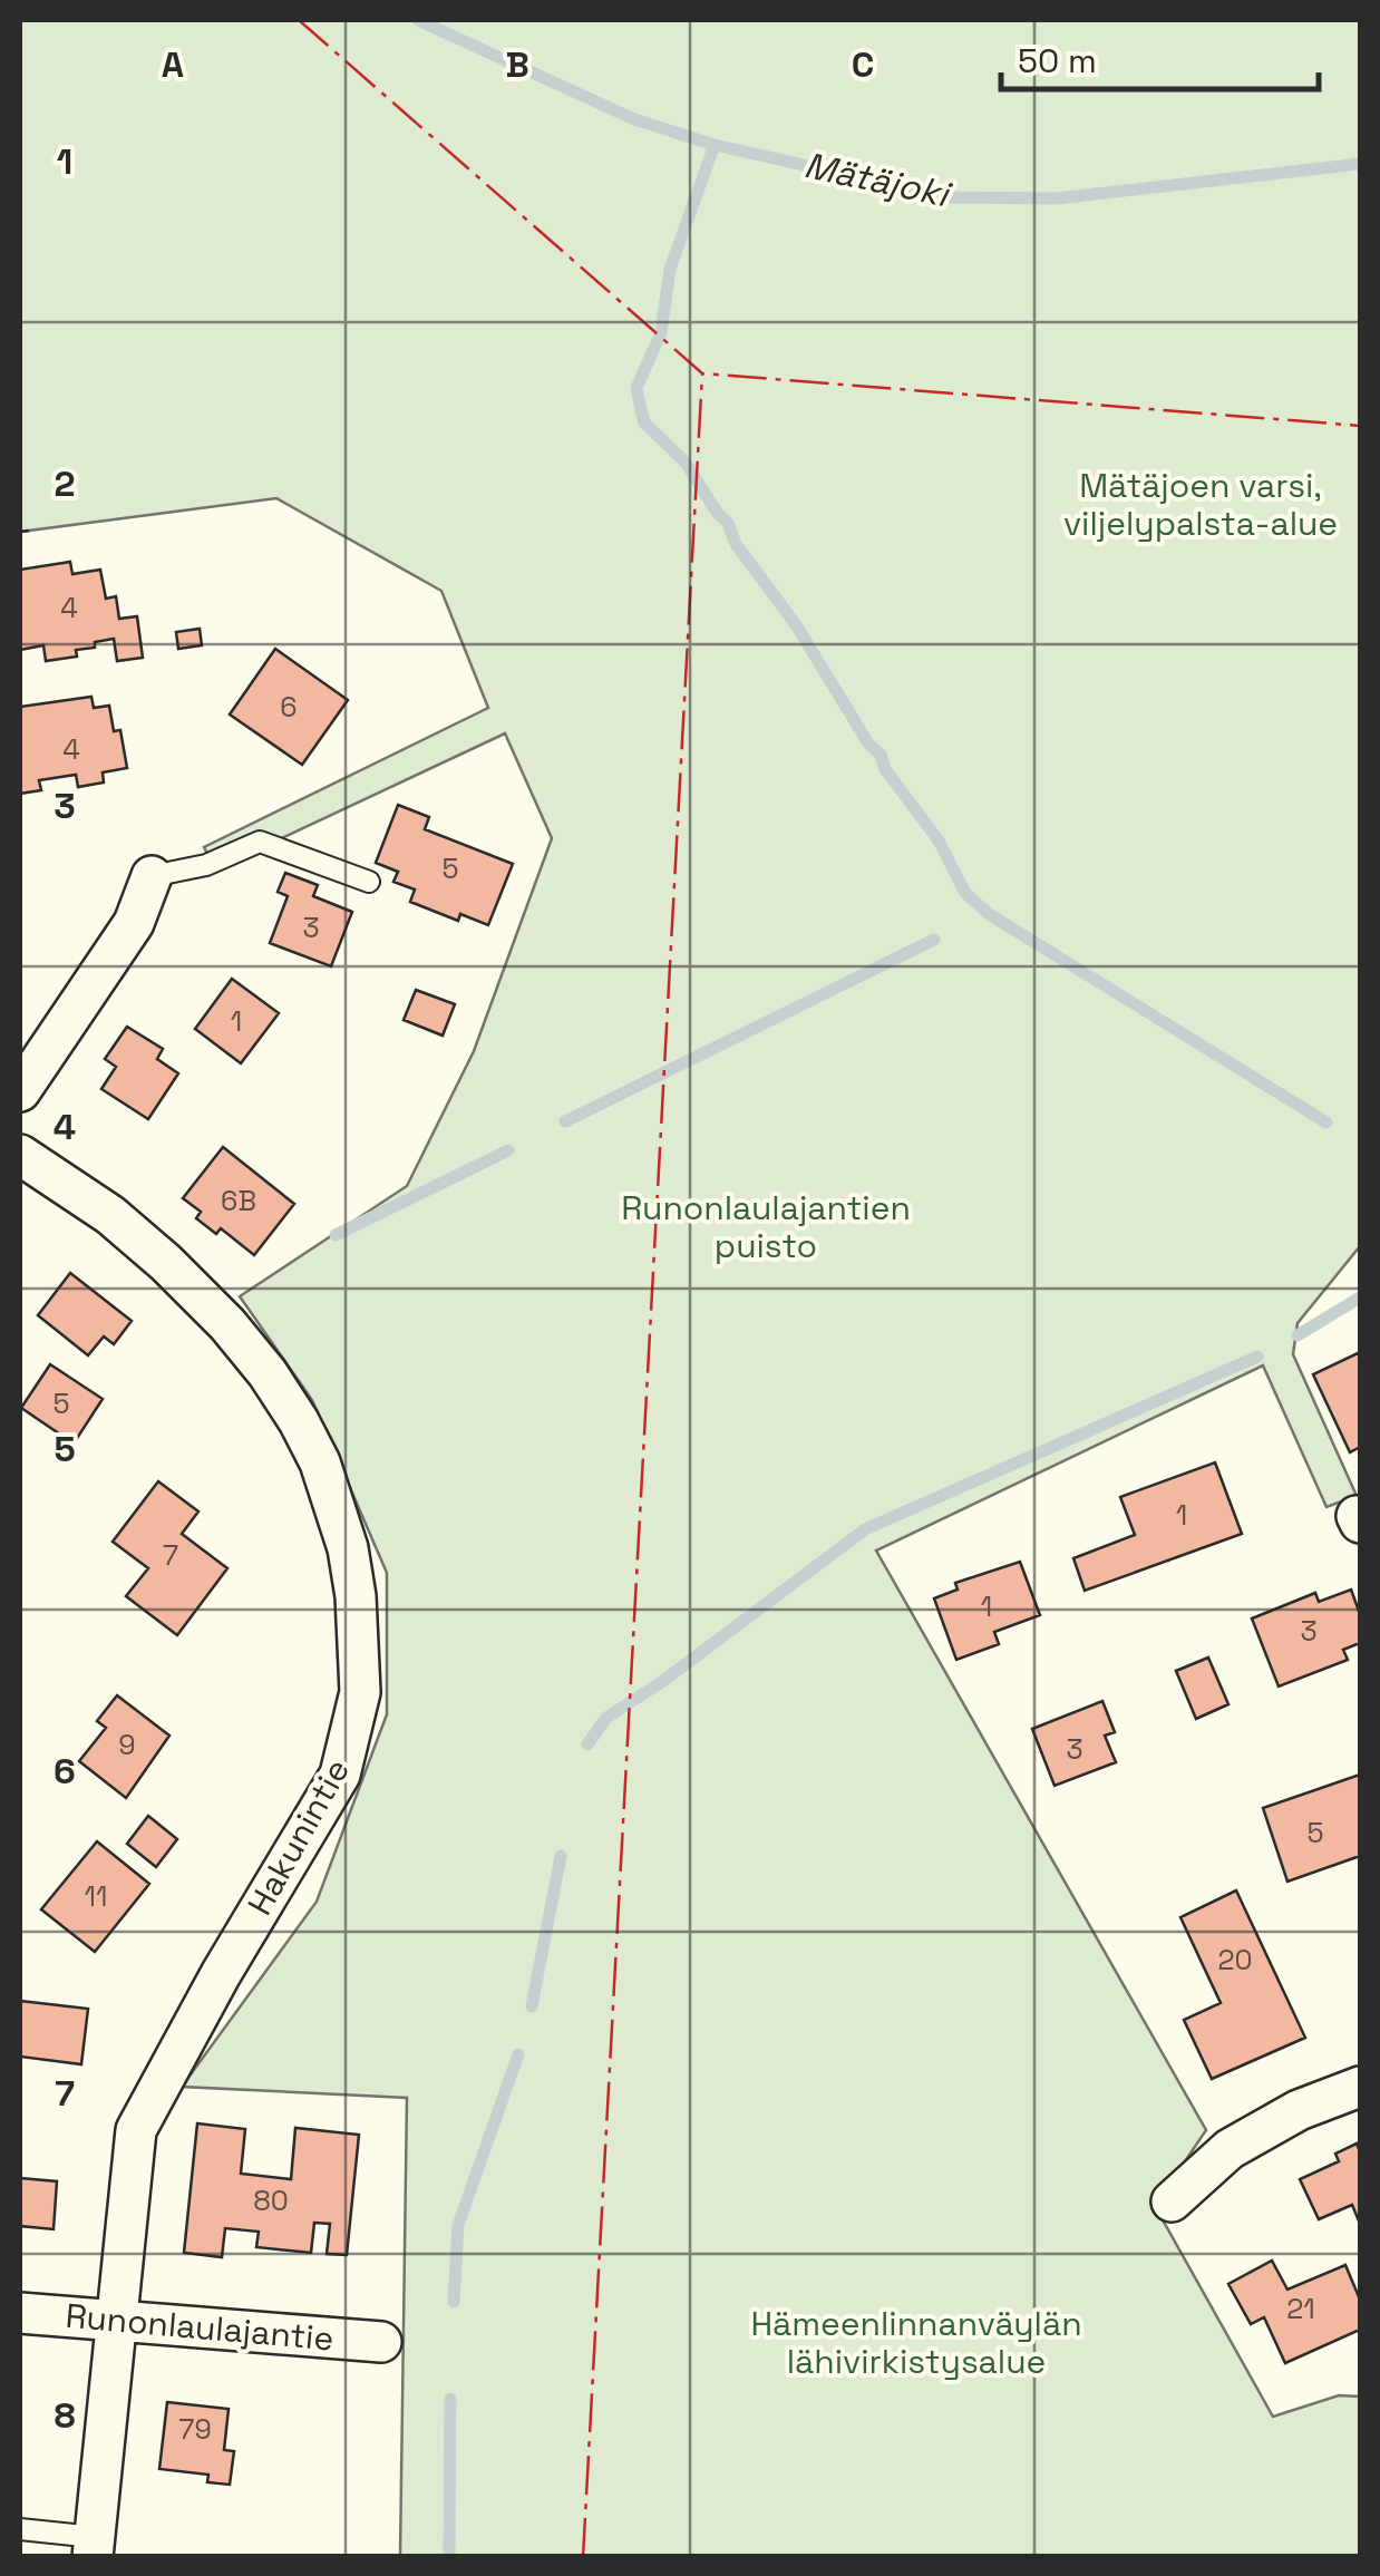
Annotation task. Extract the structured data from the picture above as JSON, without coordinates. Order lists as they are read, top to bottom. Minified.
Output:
{"streets":{"street":["Hakunintie","Runonlaulajantie"]},"crossings":[["Hakunintie","Runonlaulajantie"]],"water":["Mätäjoki"],"parks":["Mätäjoen varsi, viljelypalsta-alue","Runonlaulajantien puisto","Hämeenlinnanväylän lähivirkistysalue"],"house_numbers":["4","6","4","5","3","1","6B","5","1","7","1","3","9","3","5","11","20","80","21","79"],"scale_bar":"50 m","grid":{"columns":["A","B","C"],"rows":["1","2","3","4","5","6","7","8"]}}
